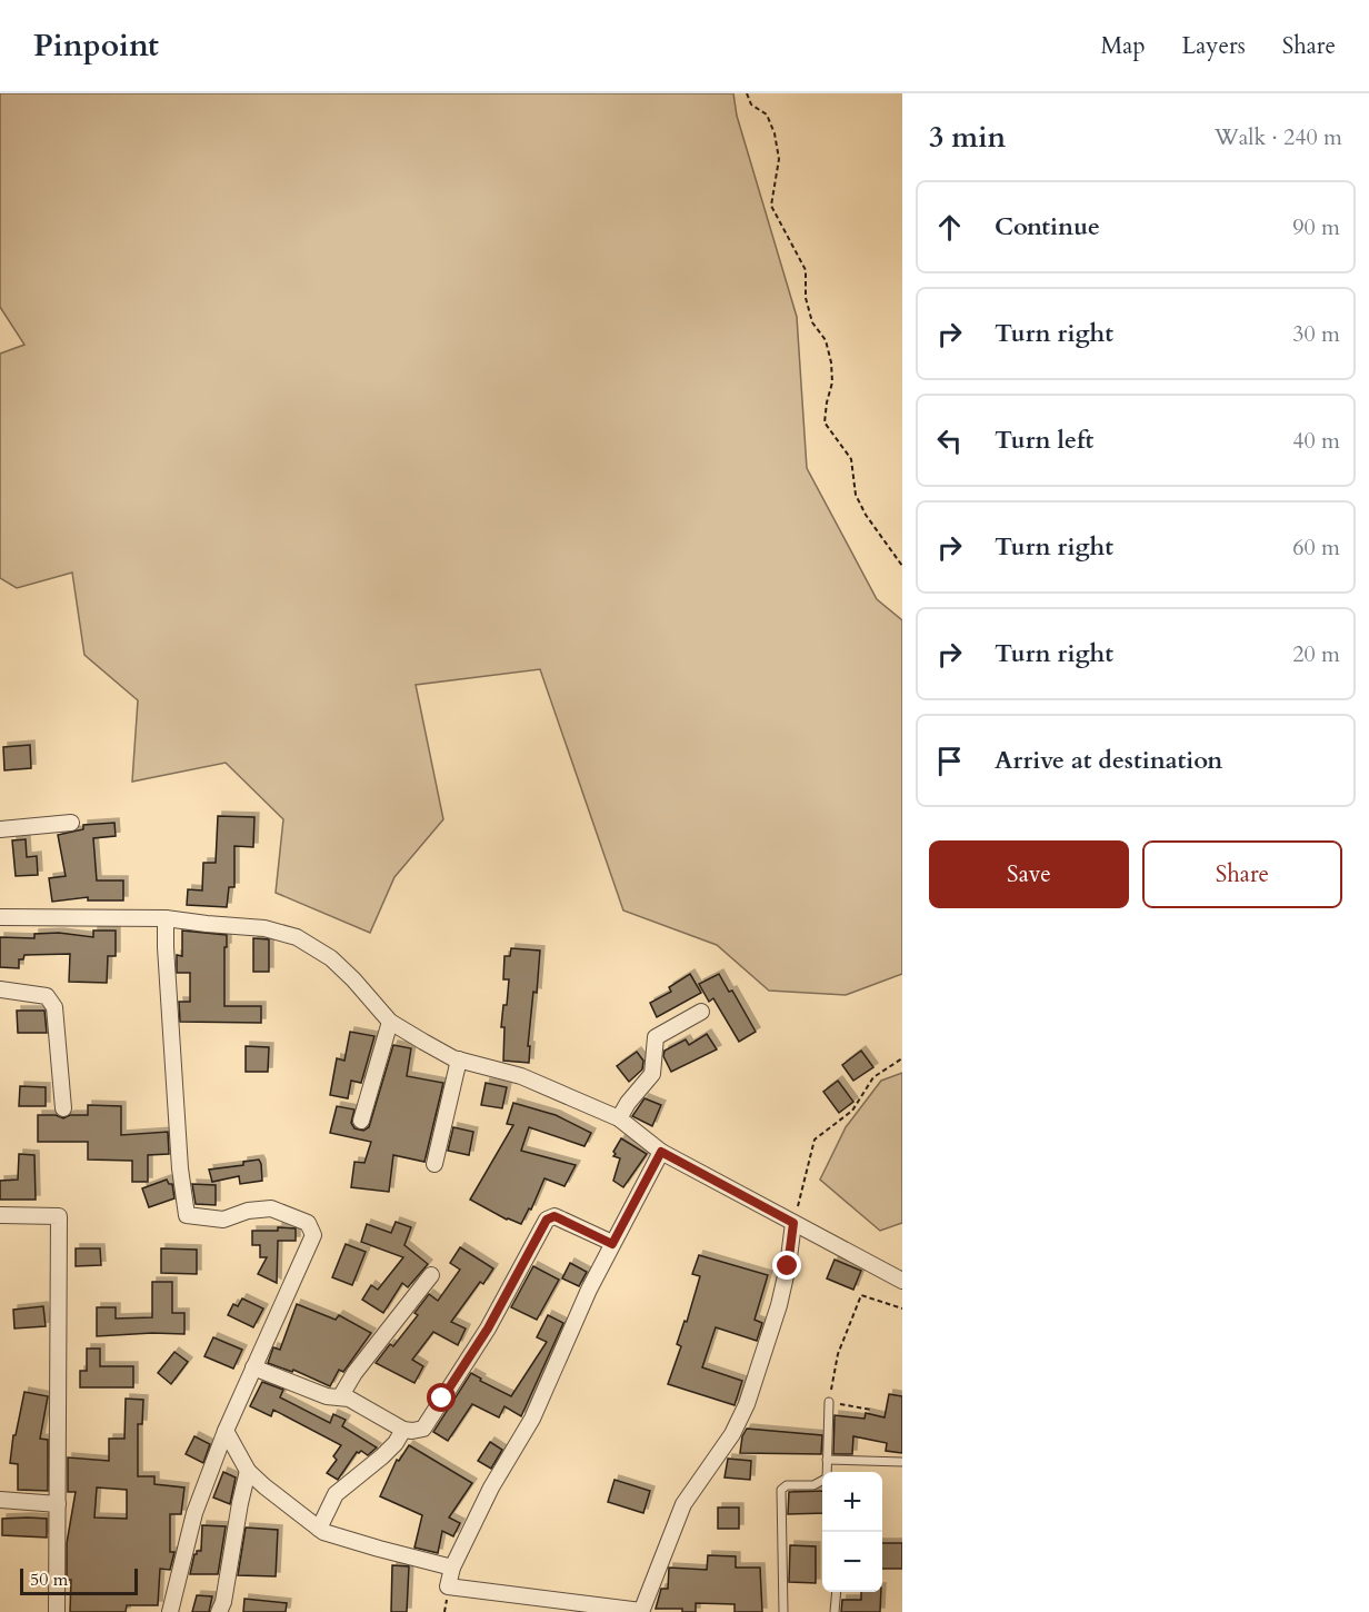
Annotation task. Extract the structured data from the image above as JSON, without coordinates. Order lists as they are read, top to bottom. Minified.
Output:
{"scale_bar":"50 m","page":{"header":"Pinpoint","nav":["Map","Layers","Share"],"heading":["3 min","Walk · 240 m"],"list":[["Continue","90 m"],["Turn right","30 m"],["Turn left","40 m"],["Turn right","60 m"],["Turn right","20 m"],"Arrive at destination"],"buttons":["Save","Share"],"map_buttons":["+","−"],"scale":"50 m"}}
